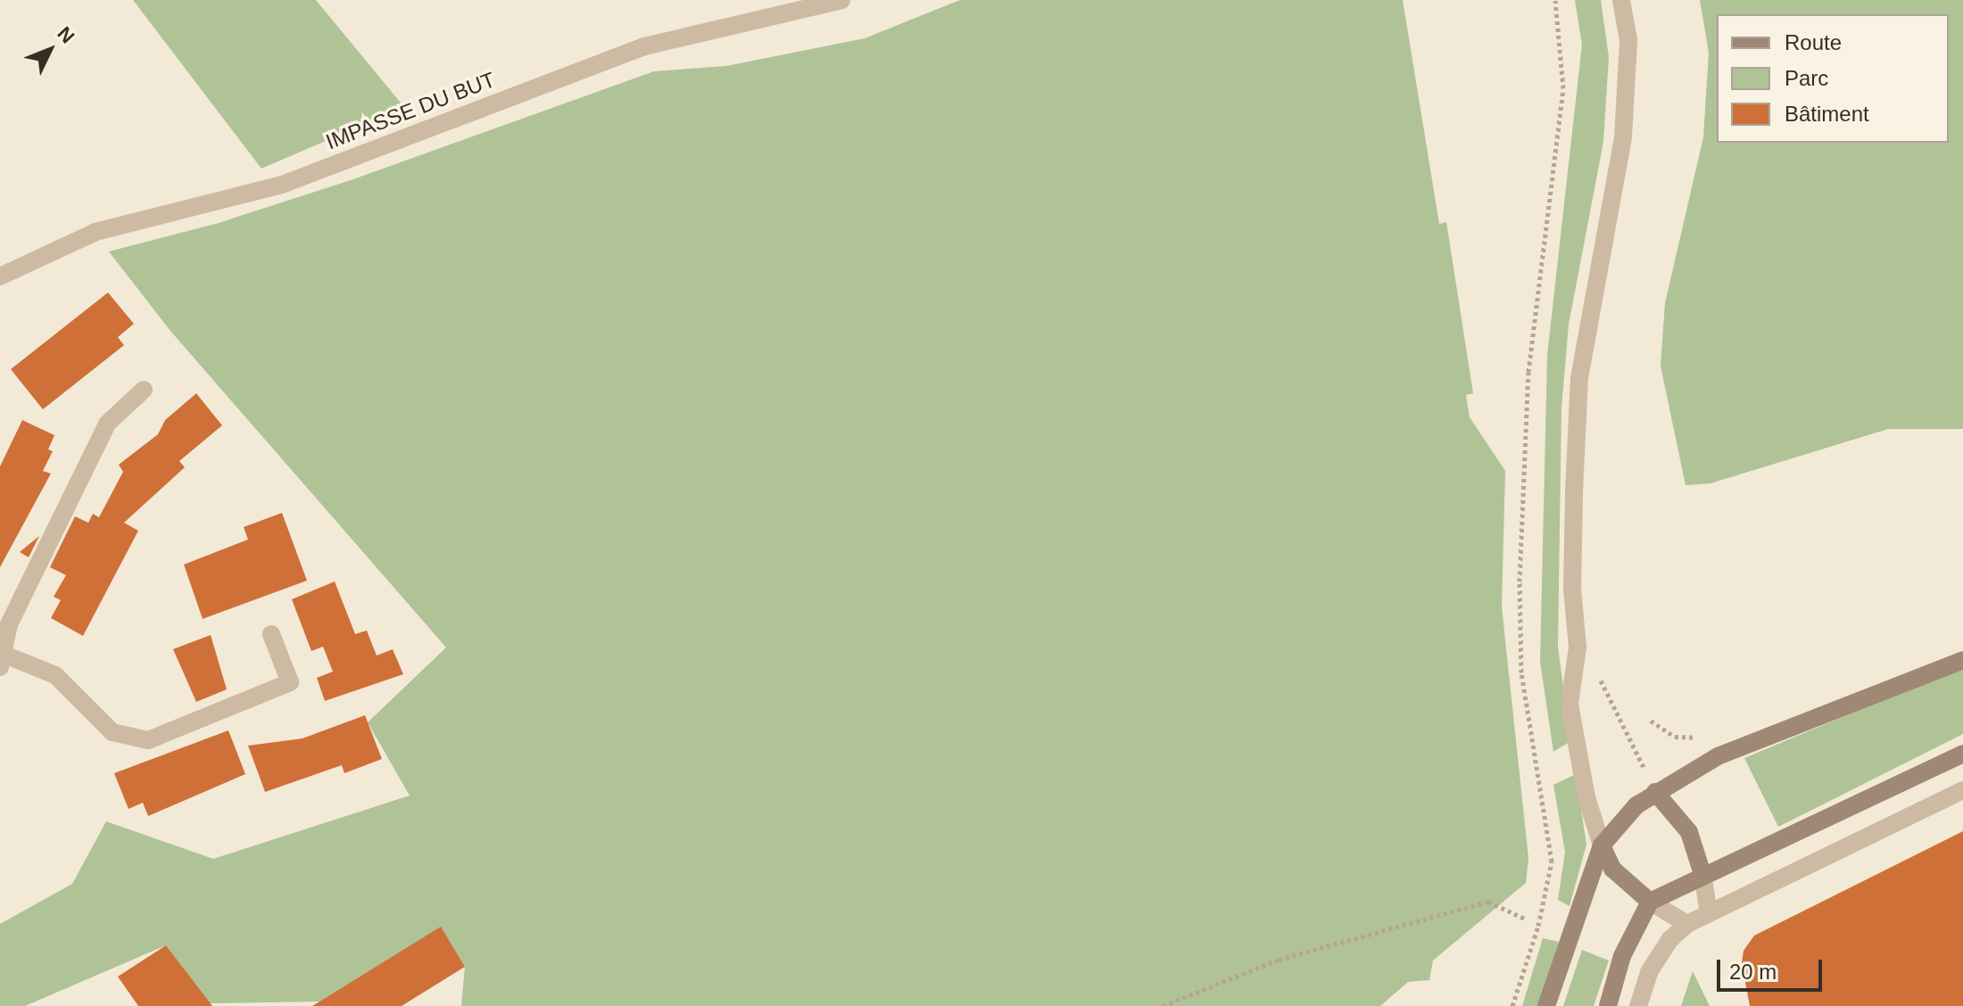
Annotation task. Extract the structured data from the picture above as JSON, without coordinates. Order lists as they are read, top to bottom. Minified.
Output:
{"streets":{"street":["IMPASSE DU BUT"]},"legend":["Route","Parc","Bâtiment"],"scale_bar":"20 m","north":"top right"}
